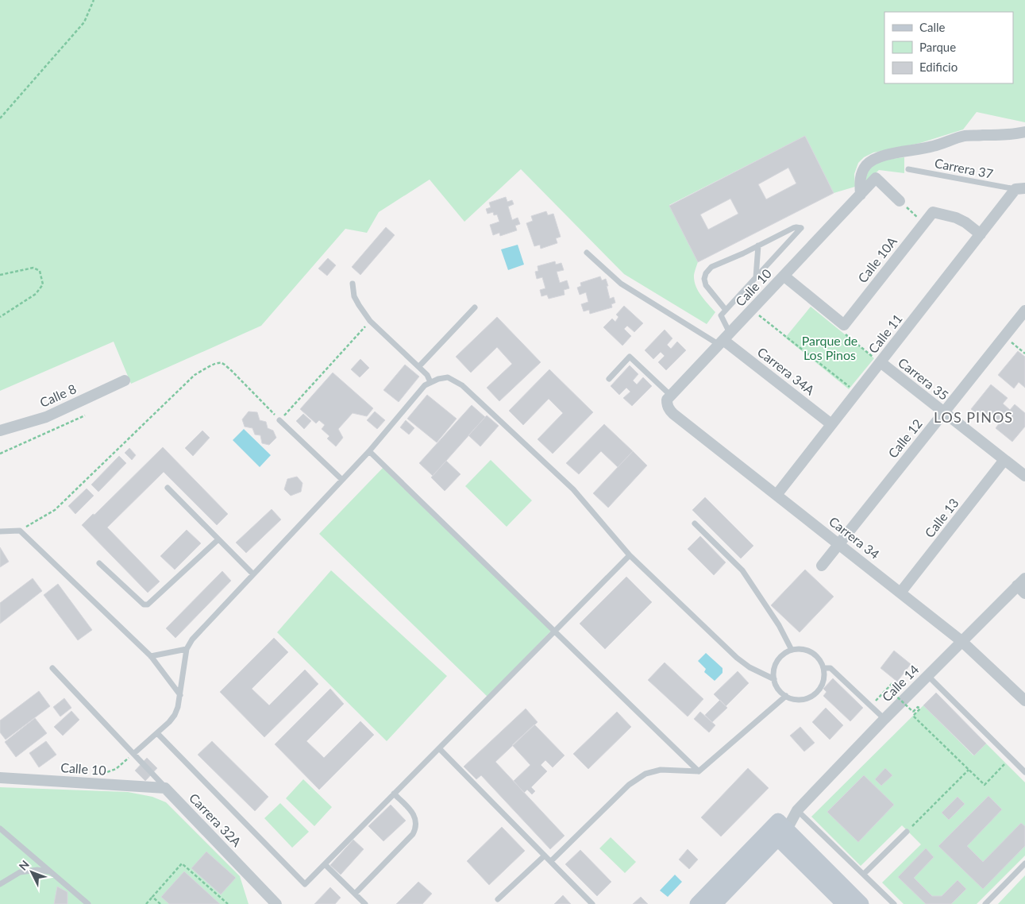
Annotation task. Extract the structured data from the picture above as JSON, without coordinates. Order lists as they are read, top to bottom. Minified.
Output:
{"streets":{"street":["Calle 10A","Calle 10","Calle 11","Carrera 34A","Carrera 35","Calle 8","Calle 12","Calle 13","Carrera 34","Calle 14","Carrera 32A"],"lane":["Carrera 37"]},"crossings":[["Carrera 37","Calle 11"],["Calle 10A","Calle 11"],["Calle 10","Carrera 34A"],["Calle 10","Carrera 34"],["Calle 10","Carrera 32A"],["Calle 11","Carrera 34A"],["Calle 11","Carrera 35"],["Calle 11","Carrera 34"],["Carrera 35","Calle 12"],["Carrera 35","Calle 13"],["Calle 12","Carrera 34"],["Calle 13","Carrera 34"],["Carrera 34","Calle 14"]],"districts":["LOS PINOS"],"parks":["Parque de Los Pinos"],"legend":["Calle","Parque","Edificio"],"north":"top left"}
